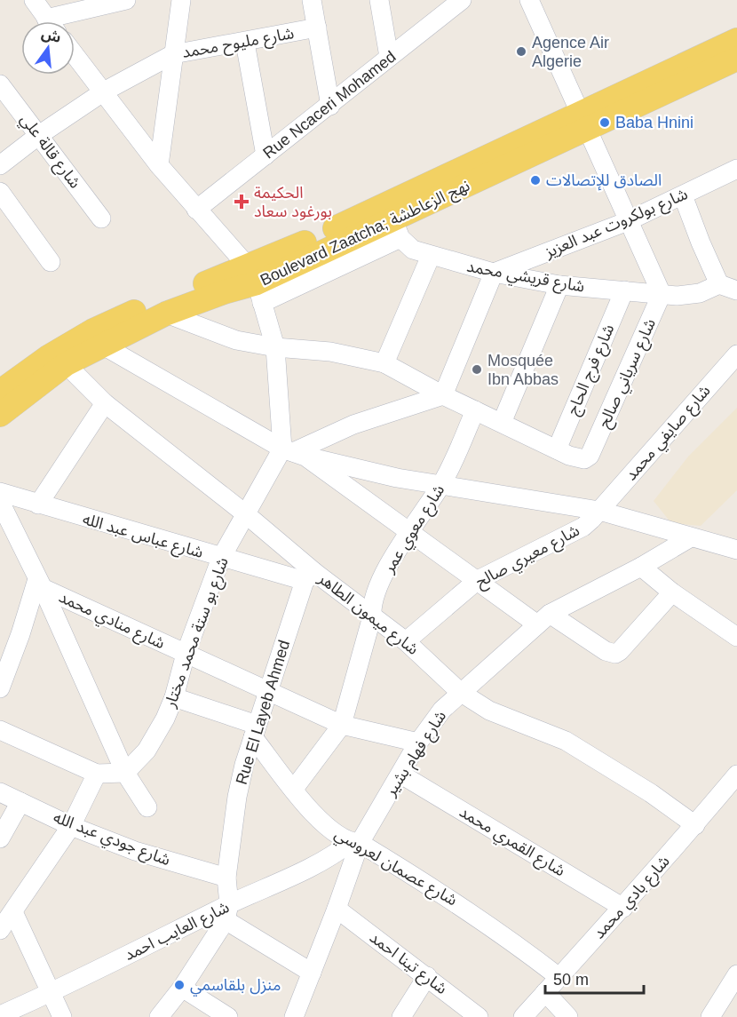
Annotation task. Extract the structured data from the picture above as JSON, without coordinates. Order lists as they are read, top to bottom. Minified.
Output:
{"streets":{"main road":["Boulevard Zaatcha; نهج الزعاطشة"],"street":["شارع مليوح محمد","Rue Ncaceri Mohamed","شارع قالة علي","شارع بولكروت عبد العزيز","شارع قريشي محمد","شارع فرج الحاج","شارع سرياني صالح","شارع صايفي محمد","شارع معوي عمر","شارع عباس عبد الله","شارع معيري صالح","شارع ميمون الطاهر","شارع منادي محمد","شارع بو ستة محمد مختار","Rue El Layeb Ahmed","شارع فهام بشير","شارع جودي عبد الله","شارع القمري محمد","شارع عصمان لعروسي","شارع بادي محمد","شارع العايب احمد","شارع تينا احمد"]},"crossings":[["شارع مليوح محمد","شارع قالة علي"],["شارع بولكروت عبد العزيز","شارع قريشي محمد"],["Boulevard Zaatcha; نهج الزعاطشة","شارع قريشي محمد"],["Boulevard Zaatcha; نهج الزعاطشة","شارع ميمون الطاهر"],["شارع قريشي محمد","شارع فرج الحاج"],["شارع قريشي محمد","شارع سرياني صالح"],["شارع فرج الحاج","شارع سرياني صالح"],["شارع صايفي محمد","شارع معيري صالح"],["شارع معوي عمر","شارع ميمون الطاهر"],["شارع معوي عمر","شارع منادي محمد"],["شارع معوي عمر","شارع عصمان لعروسي"],["شارع عباس عبد الله","شارع ميمون الطاهر"],["شارع عباس عبد الله","شارع بو ستة محمد مختار"],["شارع عباس عبد الله","Rue El Layeb Ahmed"],["شارع معيري صالح","شارع ميمون الطاهر"],["شارع ميمون الطاهر","شارع بو ستة محمد مختار"],["شارع ميمون الطاهر","Rue El Layeb Ahmed"],["شارع ميمون الطاهر","شارع فهام بشير"],["شارع ميمون الطاهر","شارع بادي محمد"],["شارع منادي محمد","شارع بو ستة محمد مختار"],["شارع منادي محمد","Rue El Layeb Ahmed"],["شارع منادي محمد","شارع فهام بشير"],["Rue El Layeb Ahmed","شارع جودي عبد الله"],["Rue El Layeb Ahmed","شارع عصمان لعروسي"],["Rue El Layeb Ahmed","شارع العايب احمد"],["شارع فهام بشير","شارع القمري محمد"],["شارع فهام بشير","شارع عصمان لعروسي"],["شارع فهام بشير","شارع العايب احمد"],["شارع فهام بشير","شارع تينا احمد"],["شارع القمري محمد","شارع بادي محمد"],["شارع عصمان لعروسي","شارع بادي محمد"],["شارع عصمان لعروسي","شارع العايب احمد"]],"places":{"other":["Agence Air Algerie","Baba Hnini","الصادق للإتصالات","Mosquée Ibn Abbas","منزل بلقاسمي"],"health":["الحكيمة بورغود سعاد"]},"scale_bar":"50 m","north":"top"}
